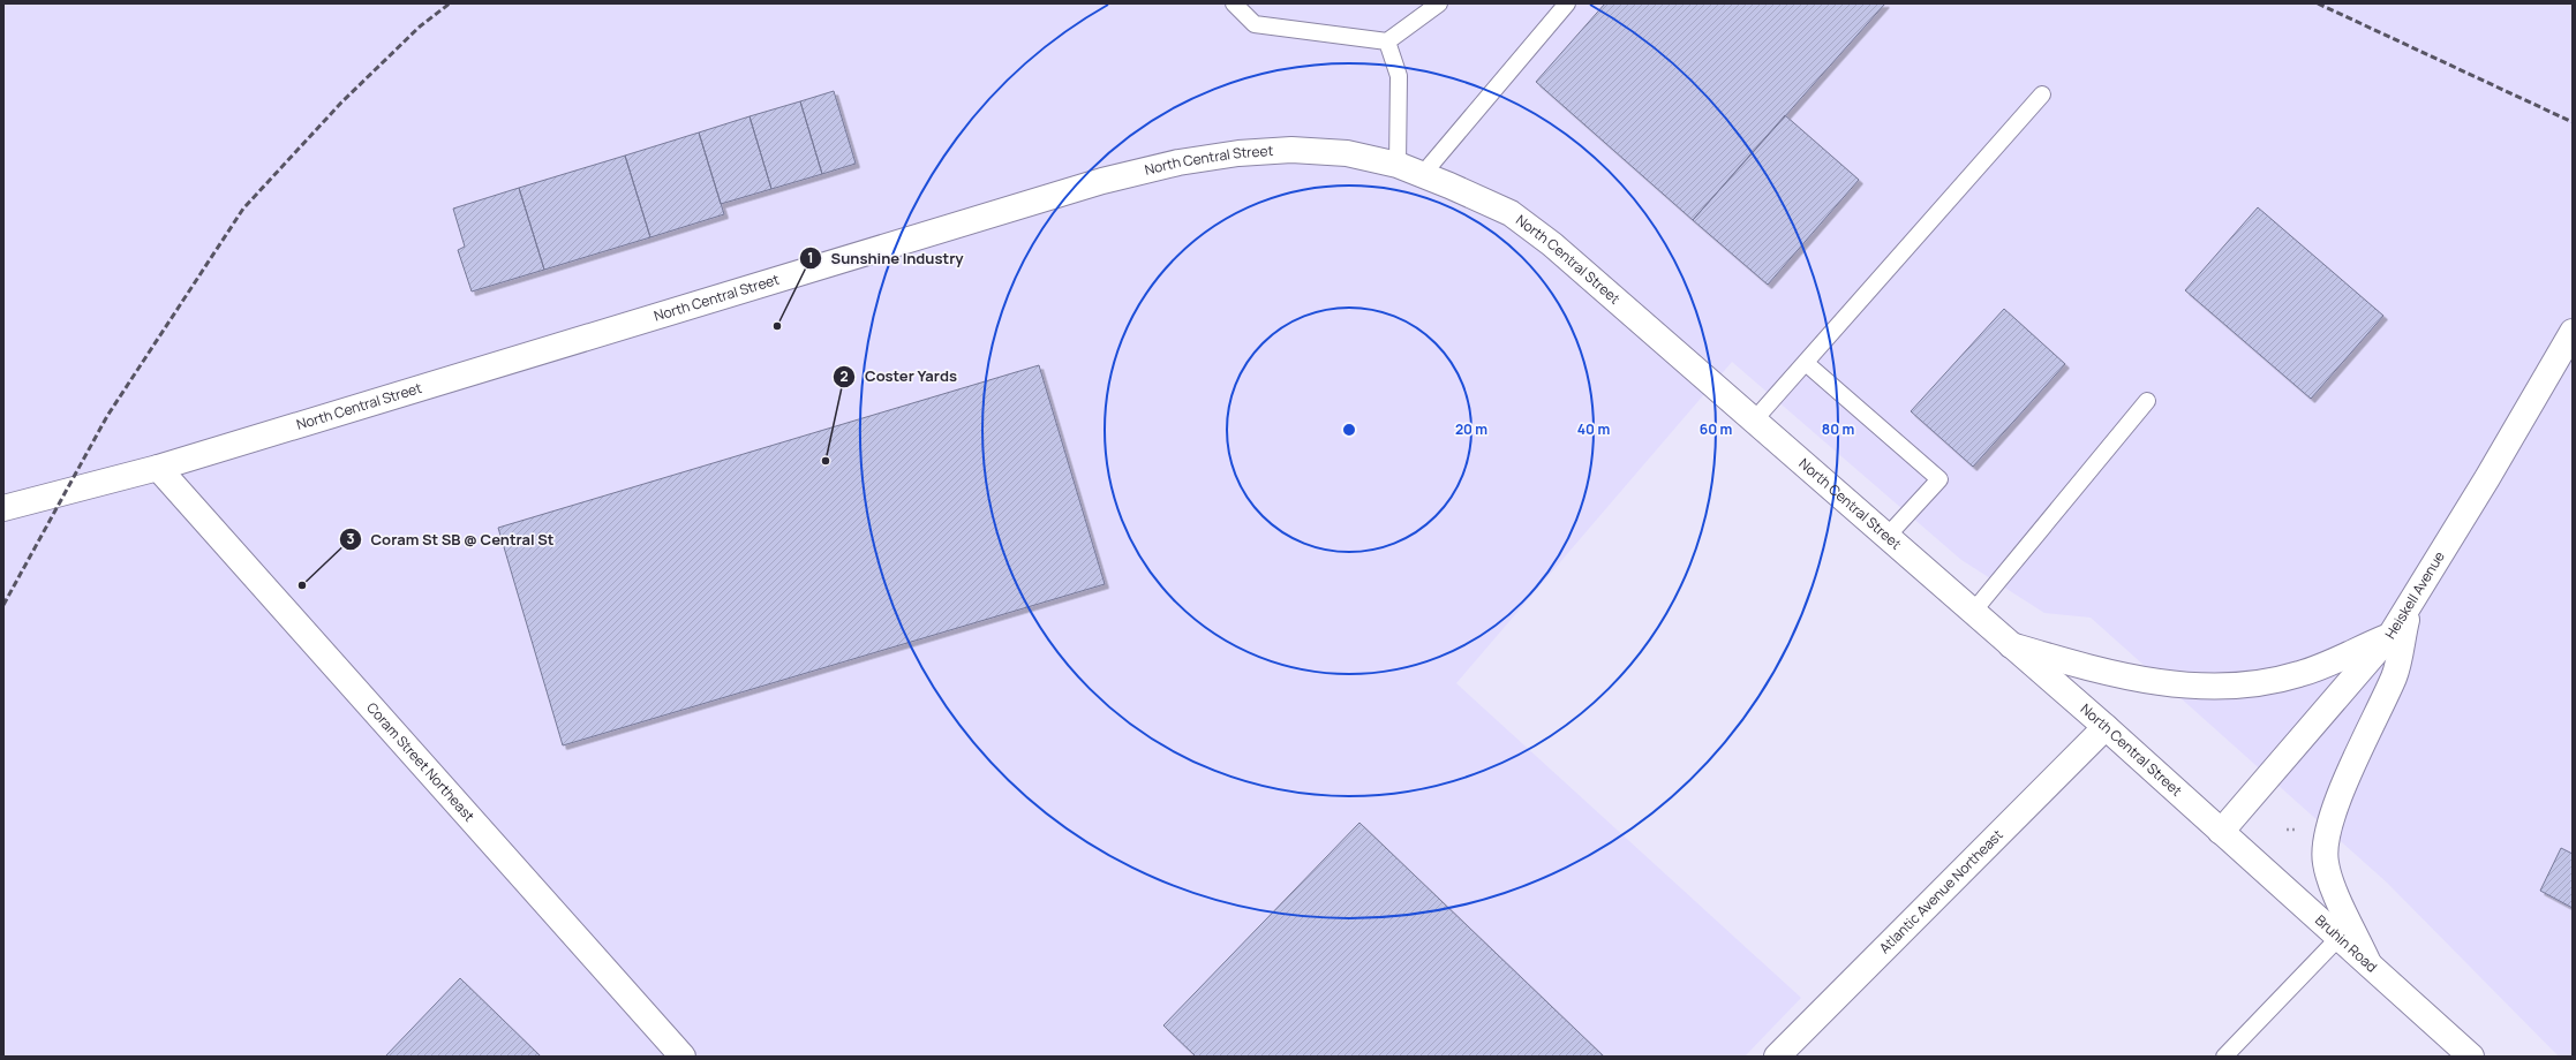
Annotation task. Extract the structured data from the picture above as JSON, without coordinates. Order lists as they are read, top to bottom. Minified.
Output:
{"streets":{"main road":["North Central Street","Heiskell Avenue","Coram Street Northeast","Atlantic Avenue Northeast","Bruhin Road"]},"crossings":[["North Central Street","Heiskell Avenue"],["North Central Street","Coram Street Northeast"],["North Central Street","Atlantic Avenue Northeast"],["North Central Street","Bruhin Road"],["Heiskell Avenue","Bruhin Road"]],"places":["Sunshine Industry","Coster Yards","Coram St SB @ Central St"],"rings":["20 m","40 m","60 m","80 m"]}
